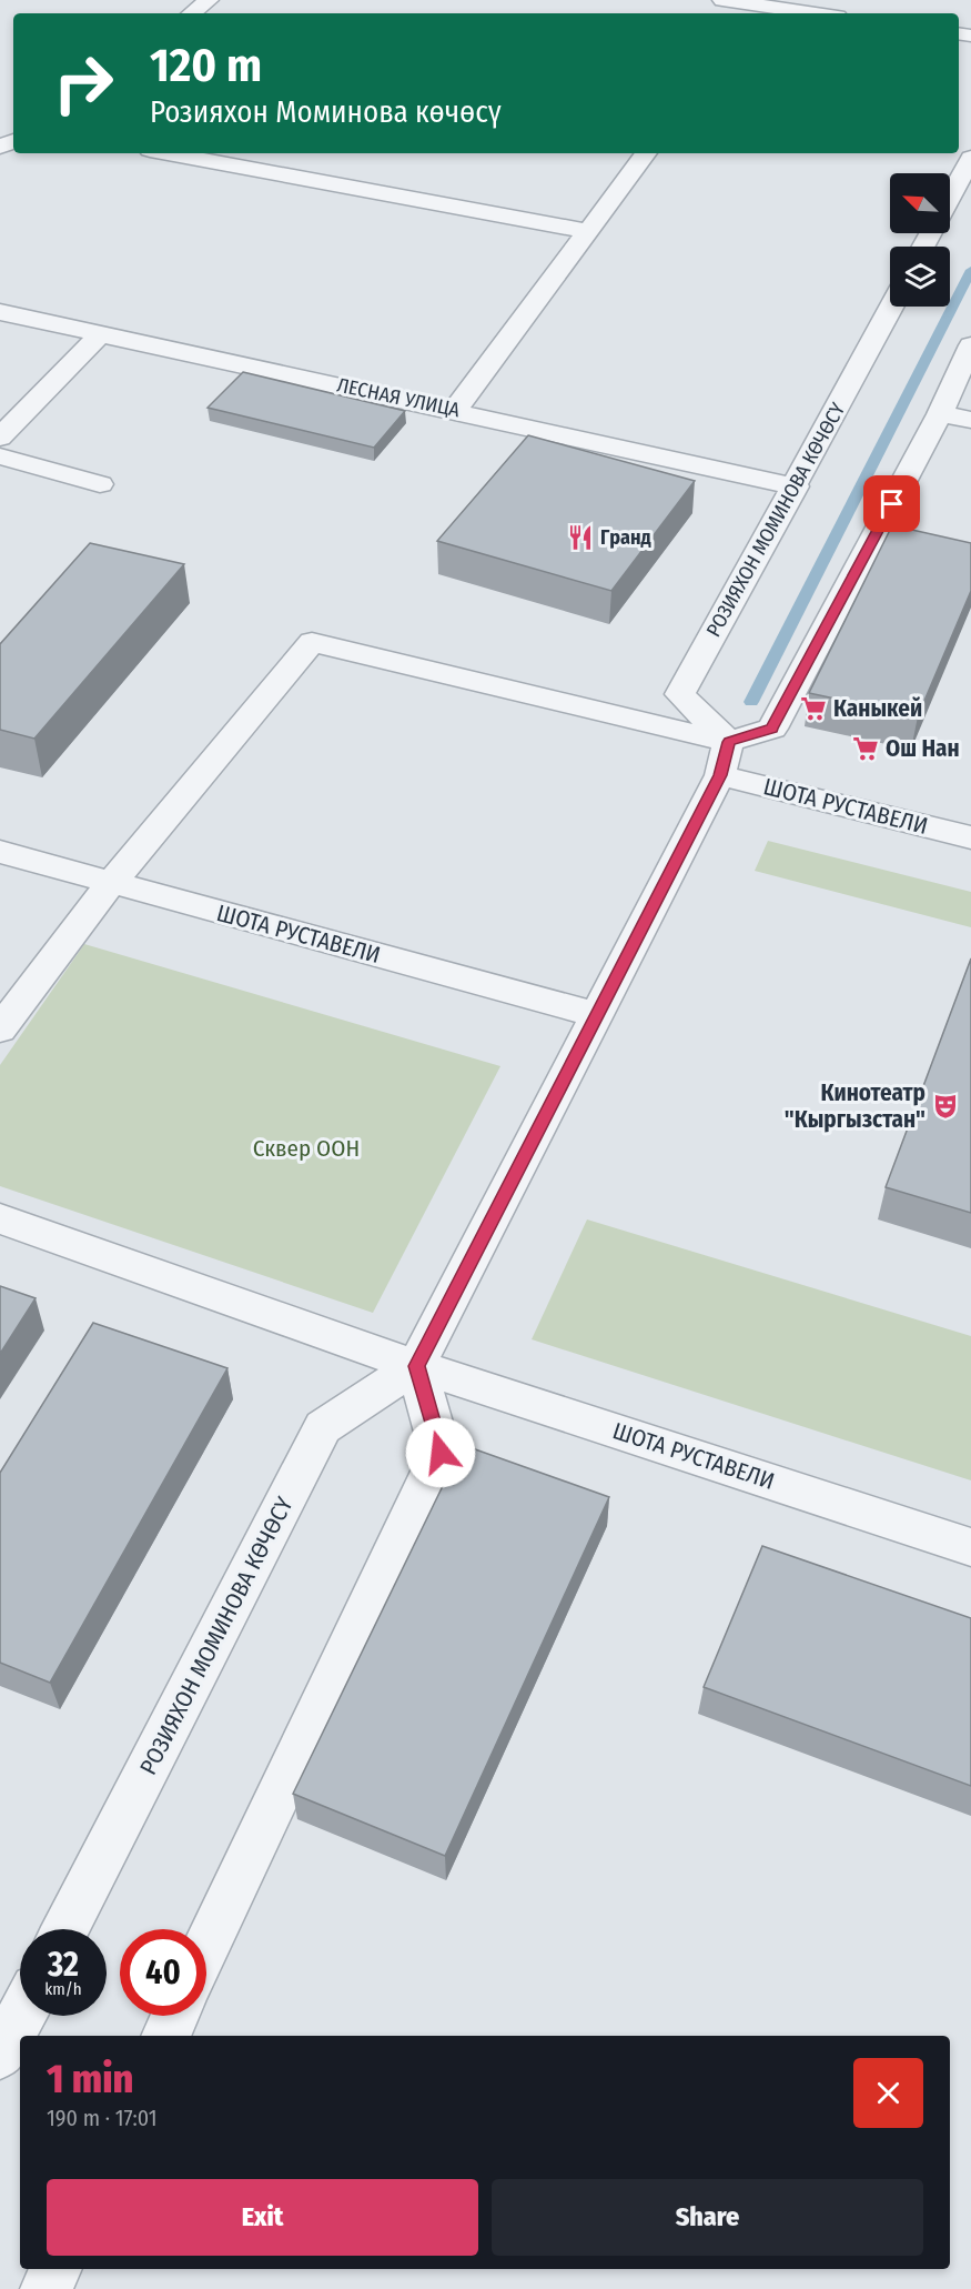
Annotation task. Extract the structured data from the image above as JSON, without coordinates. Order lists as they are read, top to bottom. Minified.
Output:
{"streets":{"street":["ЛЕСНАЯ УЛИЦА","РОЗИЯХОН МОМИНОВА КӨЧӨСҮ","ШОТА РУСТАВЕЛИ"]},"crossings":[["ЛЕСНАЯ УЛИЦА","РОЗИЯХОН МОМИНОВА КӨЧӨСҮ"],["РОЗИЯХОН МОМИНОВА КӨЧӨСҮ","ШОТА РУСТАВЕЛИ"]],"parks":["Сквер ООН"],"places":{"restaurant":["Гранд"],"supermarket":["Каныкей","Ош Нан"],"theatre":["Кинотеатр \"Кыргызстан\""]},"north":"top left","page":{"turn":["120 m","Розияхон Моминова көчөсү"],"speed":"32 km/h","limit":"40","heading":["1 min","190 m · 17:01"],"buttons":["Exit","Share"]}}
